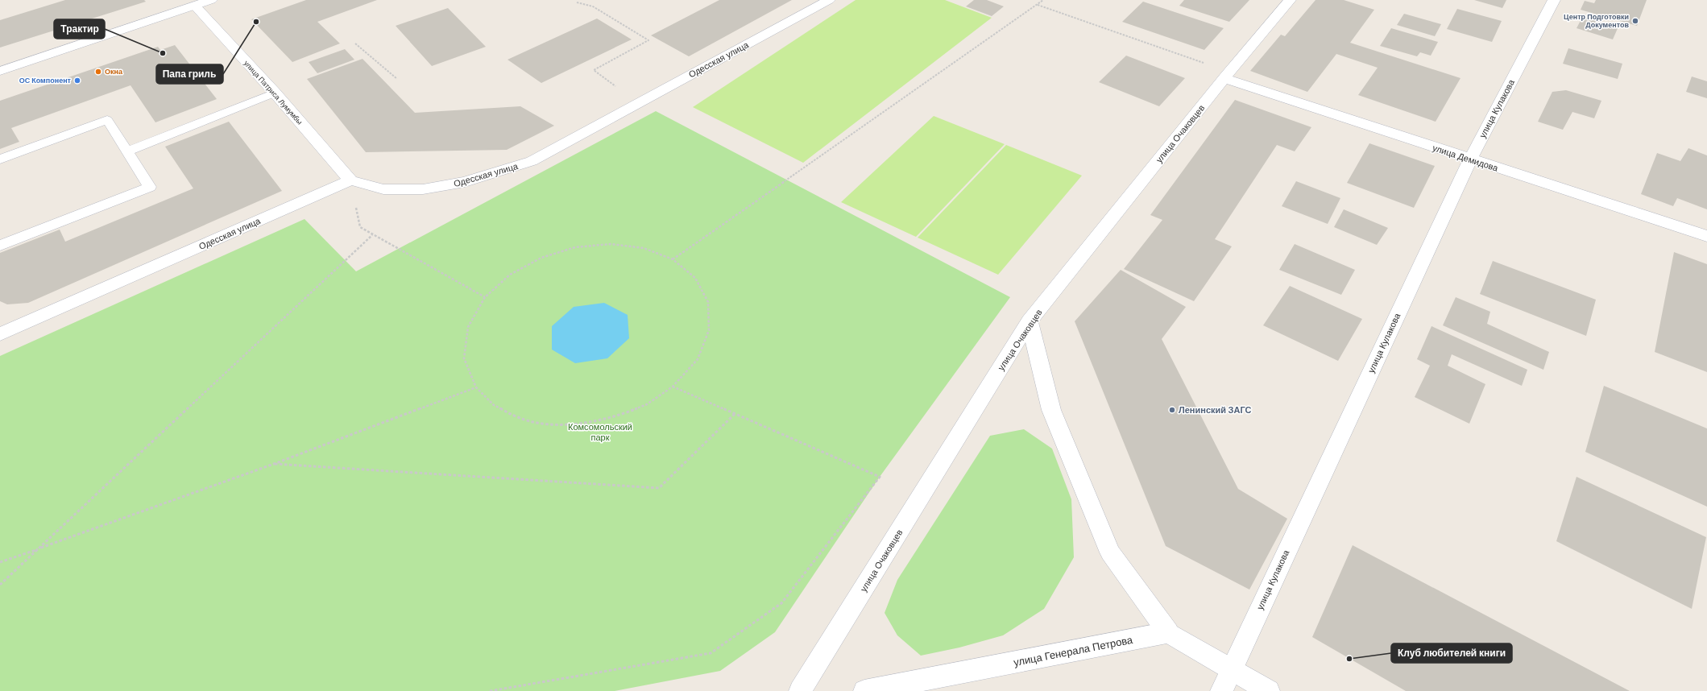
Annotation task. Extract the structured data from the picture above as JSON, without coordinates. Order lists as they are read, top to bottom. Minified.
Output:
{"streets":{"street":["Одесская улица","улица Патриса Лумумбы","улица Кулакова","улица Очаковцев","улица Демидова","улица Генерала Петрова"]},"crossings":[["Одесская улица","улица Патриса Лумумбы"],["улица Кулакова","улица Демидова"],["улица Очаковцев","улица Демидова"]],"parks":["Комсомольский парк"],"places":["Центр Подготовки Документов","Папа гриль","Трактир","Окна","ОС Компонент","Ленинский ЗАГС","Клуб любителей книги"]}
